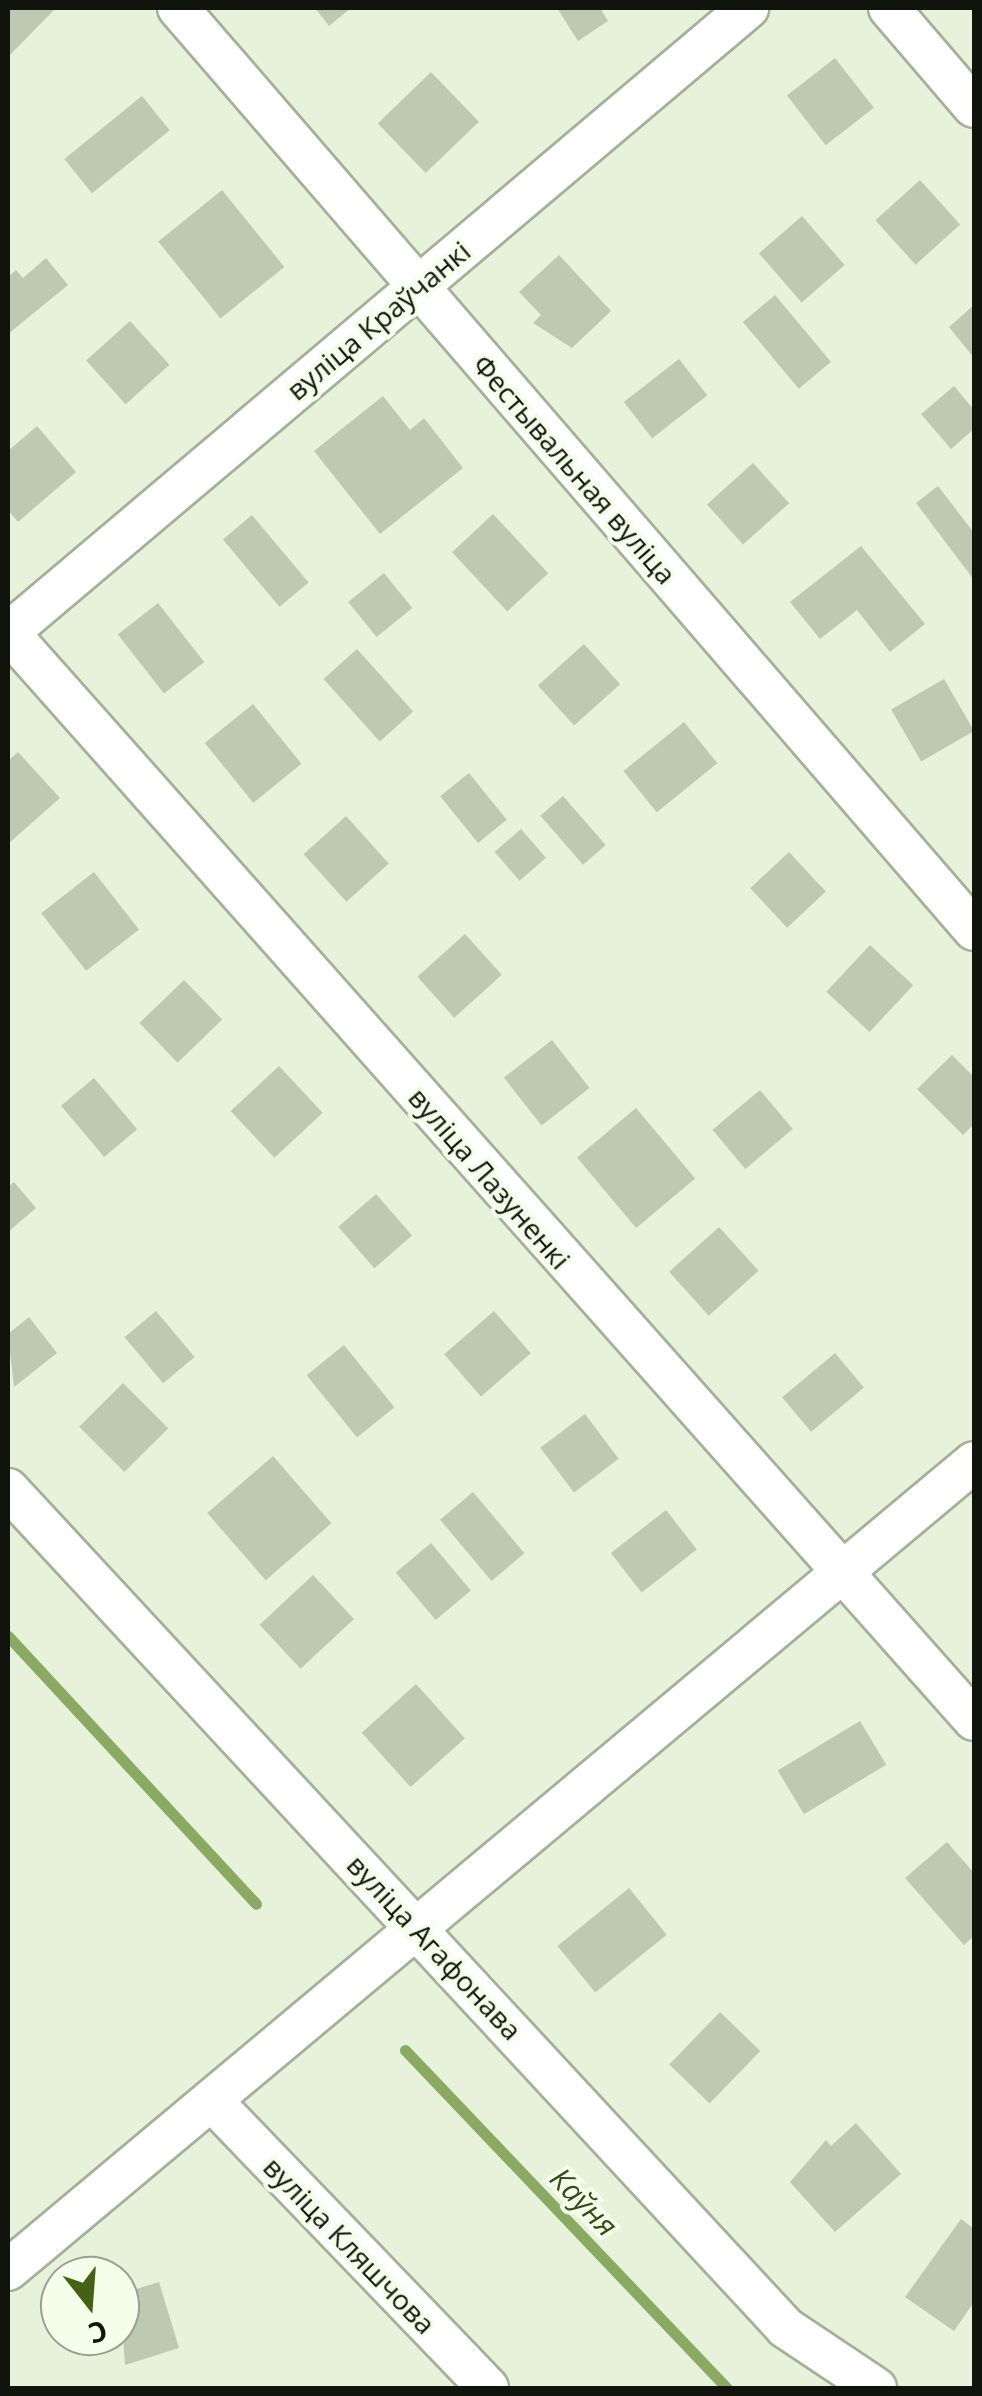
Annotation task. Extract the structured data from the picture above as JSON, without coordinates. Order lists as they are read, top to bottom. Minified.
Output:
{"streets":{"street":["вуліца Краўчанкі","Фестывальная вуліца","вуліца Лазуненкі","вуліца Агафонава","вуліца Кляшчова"]},"crossings":[["вуліца Краўчанкі","Фестывальная вуліца"],["вуліца Краўчанкі","вуліца Лазуненкі"]],"water":["Каўня"],"north":"bottom"}
